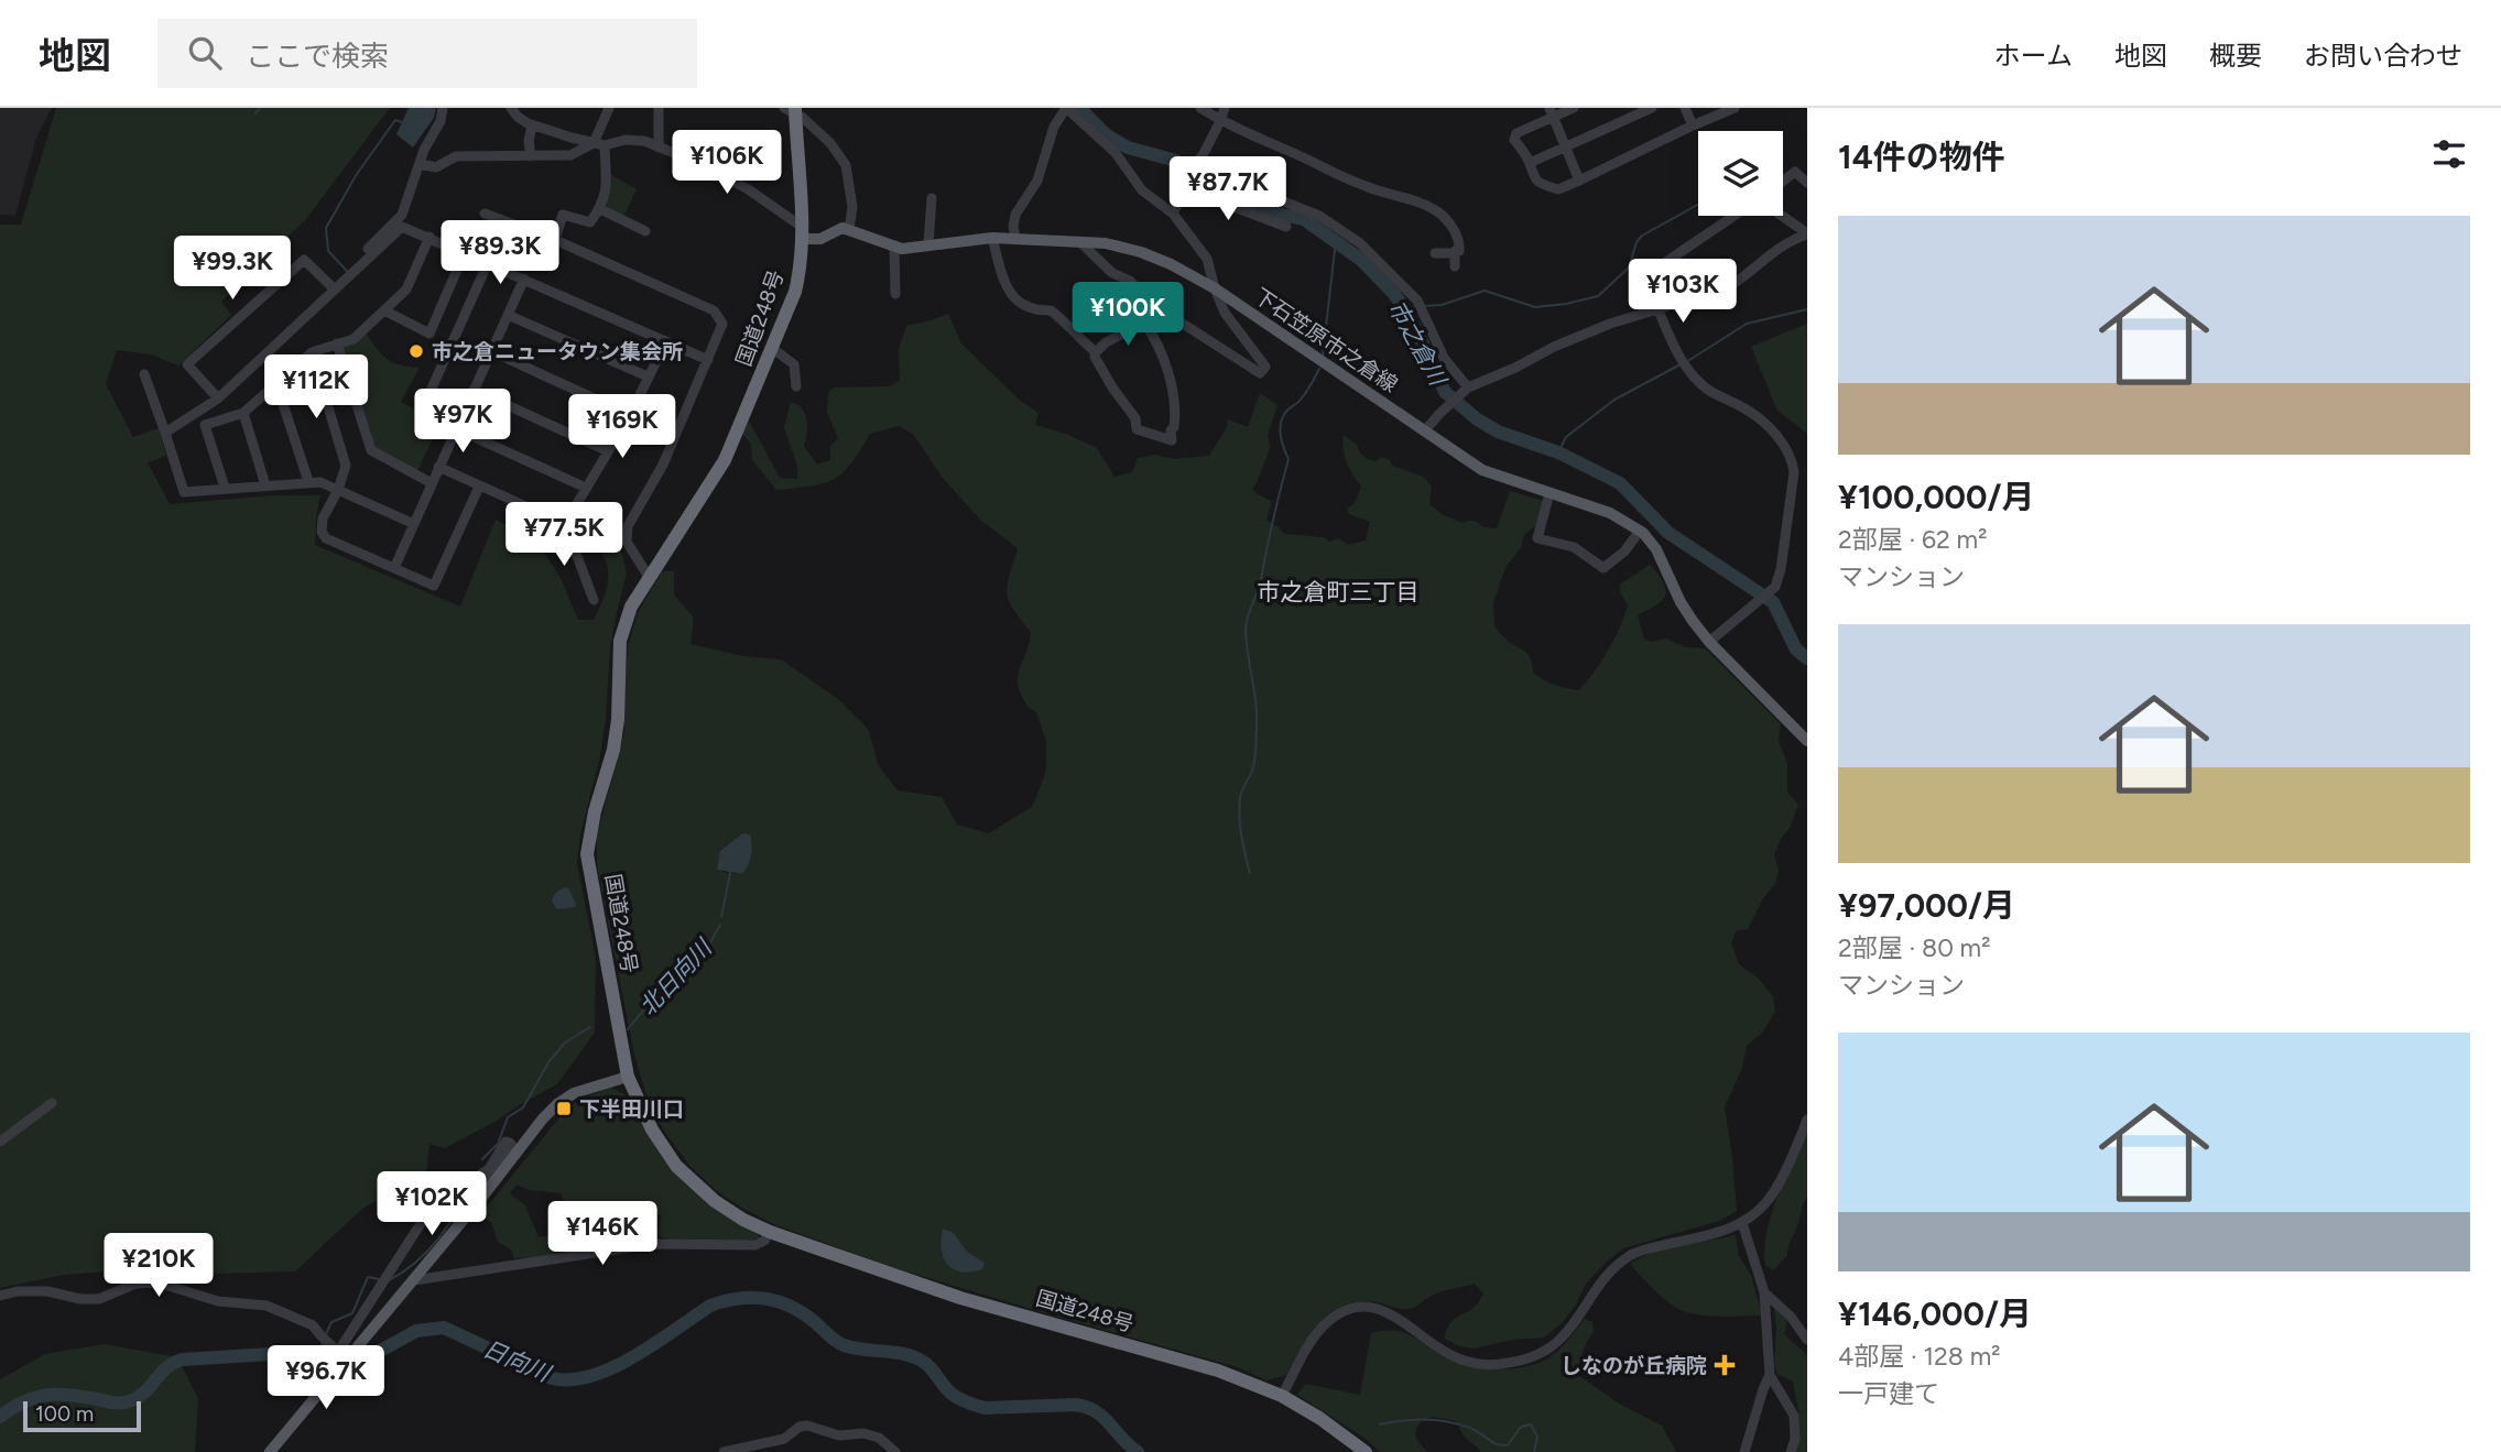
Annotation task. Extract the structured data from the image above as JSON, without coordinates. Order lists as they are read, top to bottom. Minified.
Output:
{"streets":{"highway":["国道248号"],"main road":["下石笠原市之倉線"]},"districts":["市之倉町三丁目"],"water":["市之倉川","北日向川","日向川"],"places":{"other":["市之倉ニュータウン集会所"],"transit":["下半田川口"],"health":["しなのが丘病院"]},"scale_bar":"100 m","page":{"header":"地図","search":"ここで検索","nav":["ホーム","地図","概要","お問い合わせ"],"heading":"14件の物件","price":["¥106K","¥87.7K","¥89.3K","¥99.3K","¥103K","¥100K","¥112K","¥97K","¥169K","¥77.5K","¥102K","¥146K","¥210K","¥96.7K"],"list":[{"name":"¥100,000/月","note":"2部屋 · 62 m² · マンション"},{"name":"¥97,000/月","note":"2部屋 · 80 m² · マンション"},{"name":"¥146,000/月","note":"4部屋 · 128 m² · 一戸建て"}],"scale":"100 m"}}
